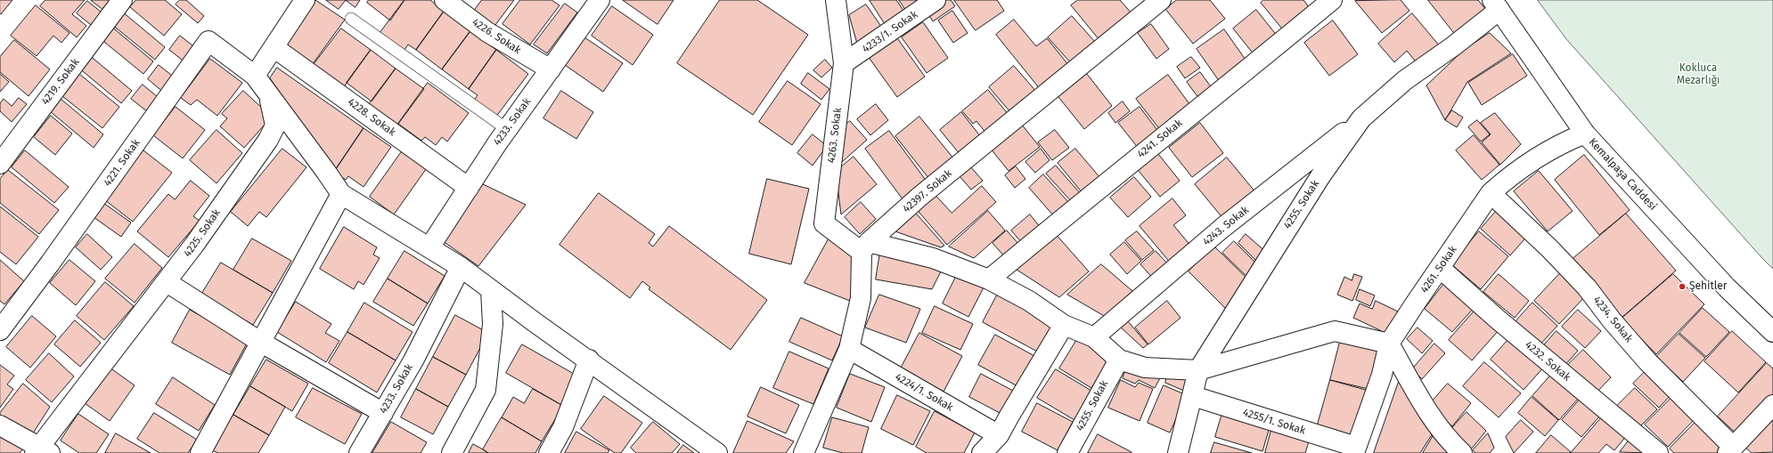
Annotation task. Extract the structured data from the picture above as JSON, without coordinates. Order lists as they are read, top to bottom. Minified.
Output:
{"streets":{"street":["4233/1. Sokak","4226. Sokak","4219. Sokak","4228. Sokak","4233. Sokak","4263. Sokak","4241. Sokak","4221. Sokak","Kemalpaşa Caddesi","42397. Sokak","4255. Sokak","4243. Sokak","4225. Sokak","4261. Sokak","4234. Sokak","4232. Sokak","4224/1. Sokak","4255/1. Sokak"]},"crossings":[["4233/1. Sokak","4263. Sokak"],["4226. Sokak","4233. Sokak"],["4228. Sokak","4233. Sokak"],["4263. Sokak","42397. Sokak"],["4221. Sokak","4225. Sokak"],["Kemalpaşa Caddesi","4255. Sokak"],["Kemalpaşa Caddesi","4261. Sokak"],["4255. Sokak","4243. Sokak"],["4255. Sokak","4255/1. Sokak"],["4261. Sokak","4234. Sokak"],["4261. Sokak","4232. Sokak"],["4261. Sokak","4255/1. Sokak"]],"parks":["Kokluca Mezarlığı"],"places":["Şehitler"]}
